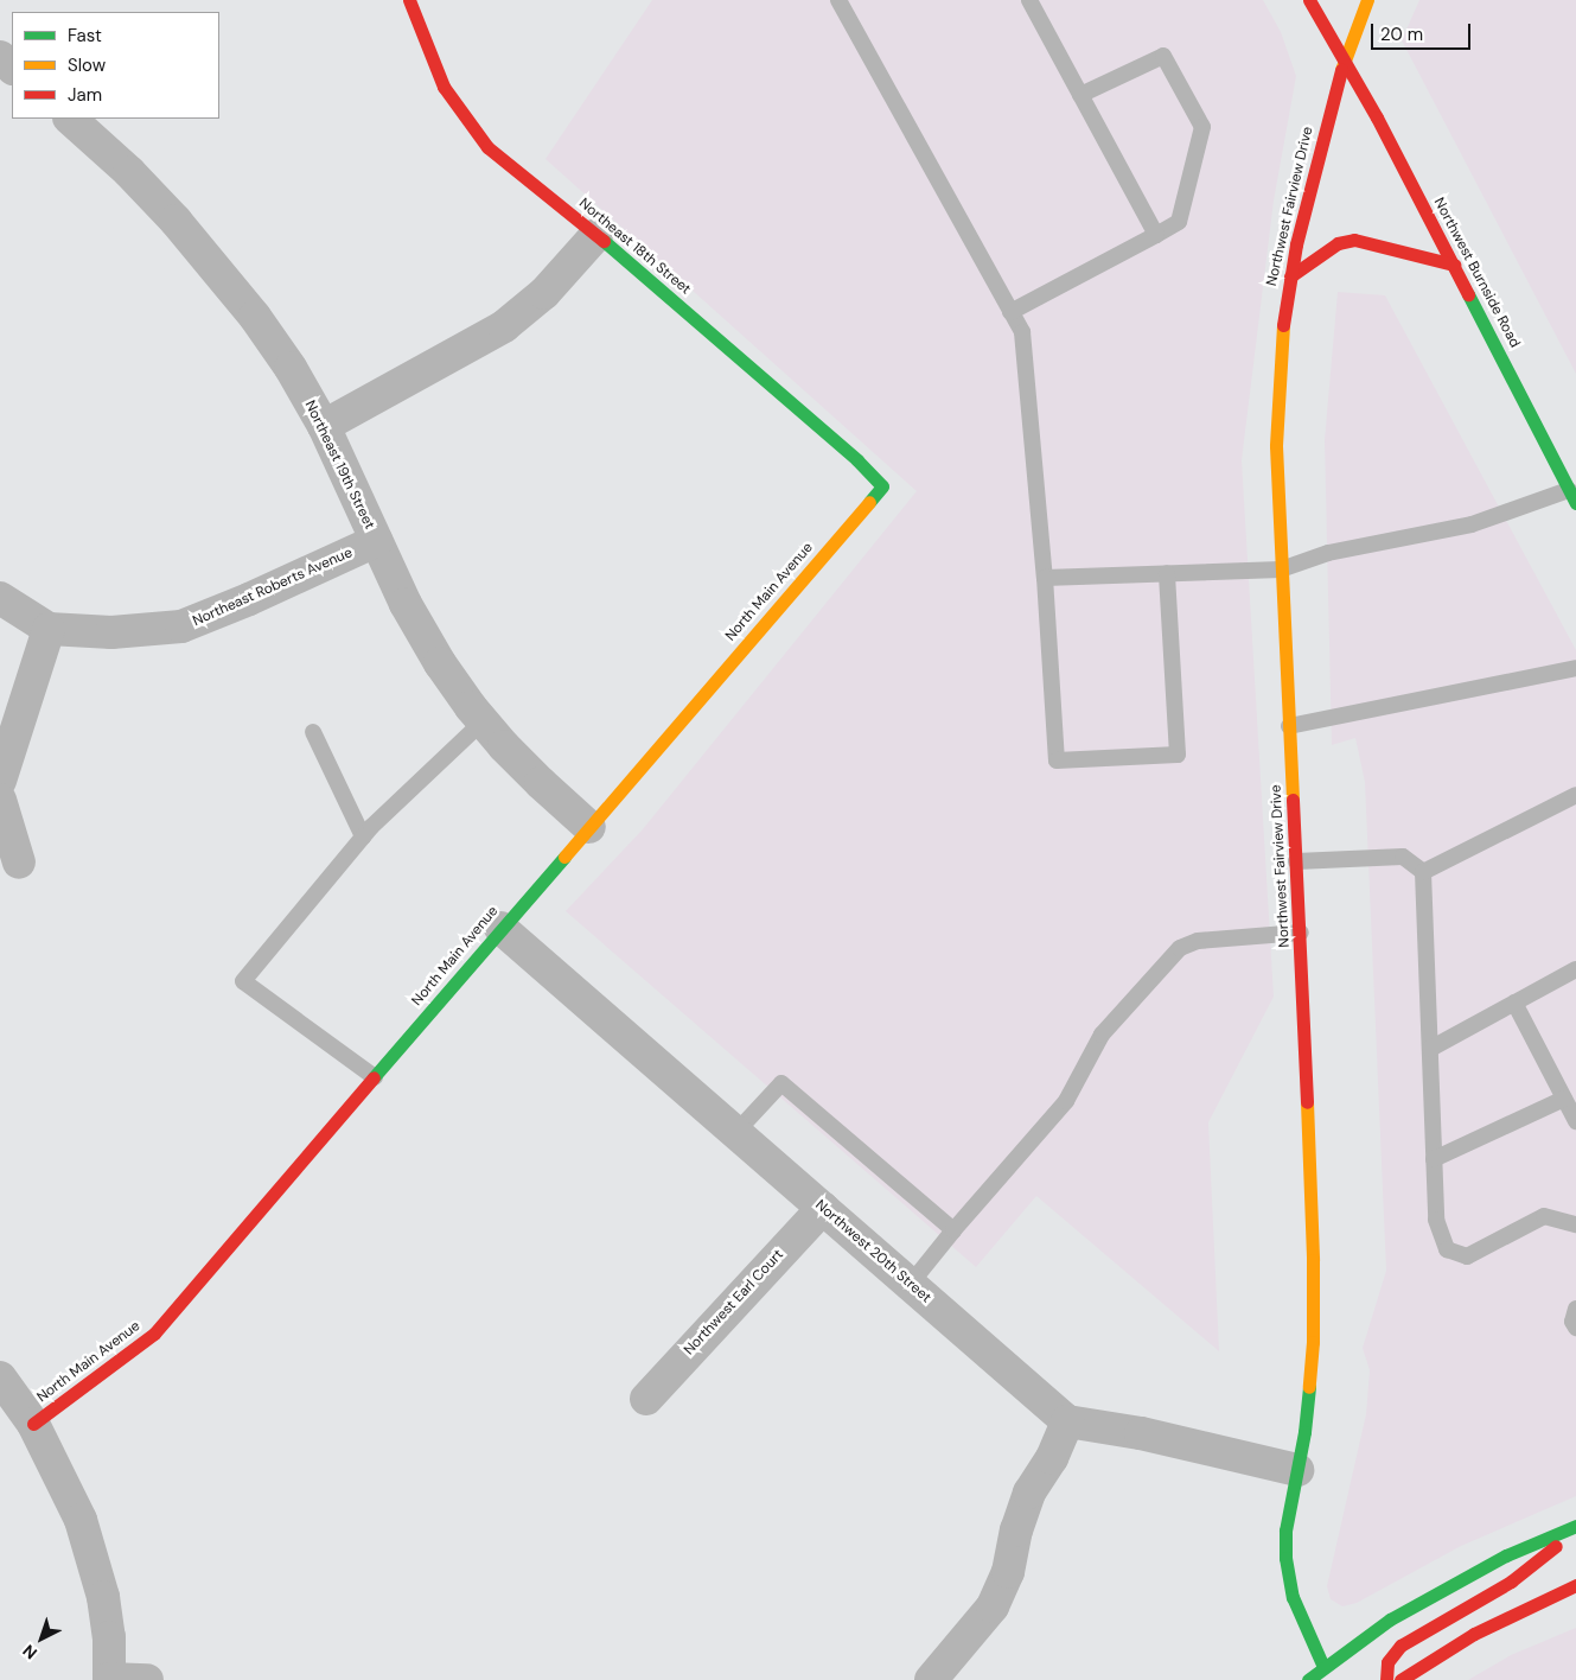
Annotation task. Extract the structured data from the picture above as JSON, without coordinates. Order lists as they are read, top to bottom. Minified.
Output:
{"streets":{"street":["Northwest Fairview Drive","Northeast 18th Street","Northwest Burnside Road","Northeast 19th Street","Northeast Roberts Avenue","North Main Avenue","Northwest 20th Street","Northwest Earl Court"]},"crossings":[["Northwest Fairview Drive","Northwest Burnside Road"],["Northeast 18th Street","North Main Avenue"],["Northeast 19th Street","Northeast Roberts Avenue"],["Northeast 19th Street","North Main Avenue"],["North Main Avenue","Northwest 20th Street"],["Northwest 20th Street","Northwest Earl Court"]],"legend":["Fast","Slow","Jam"],"scale_bar":"20 m","north":"bottom left"}
